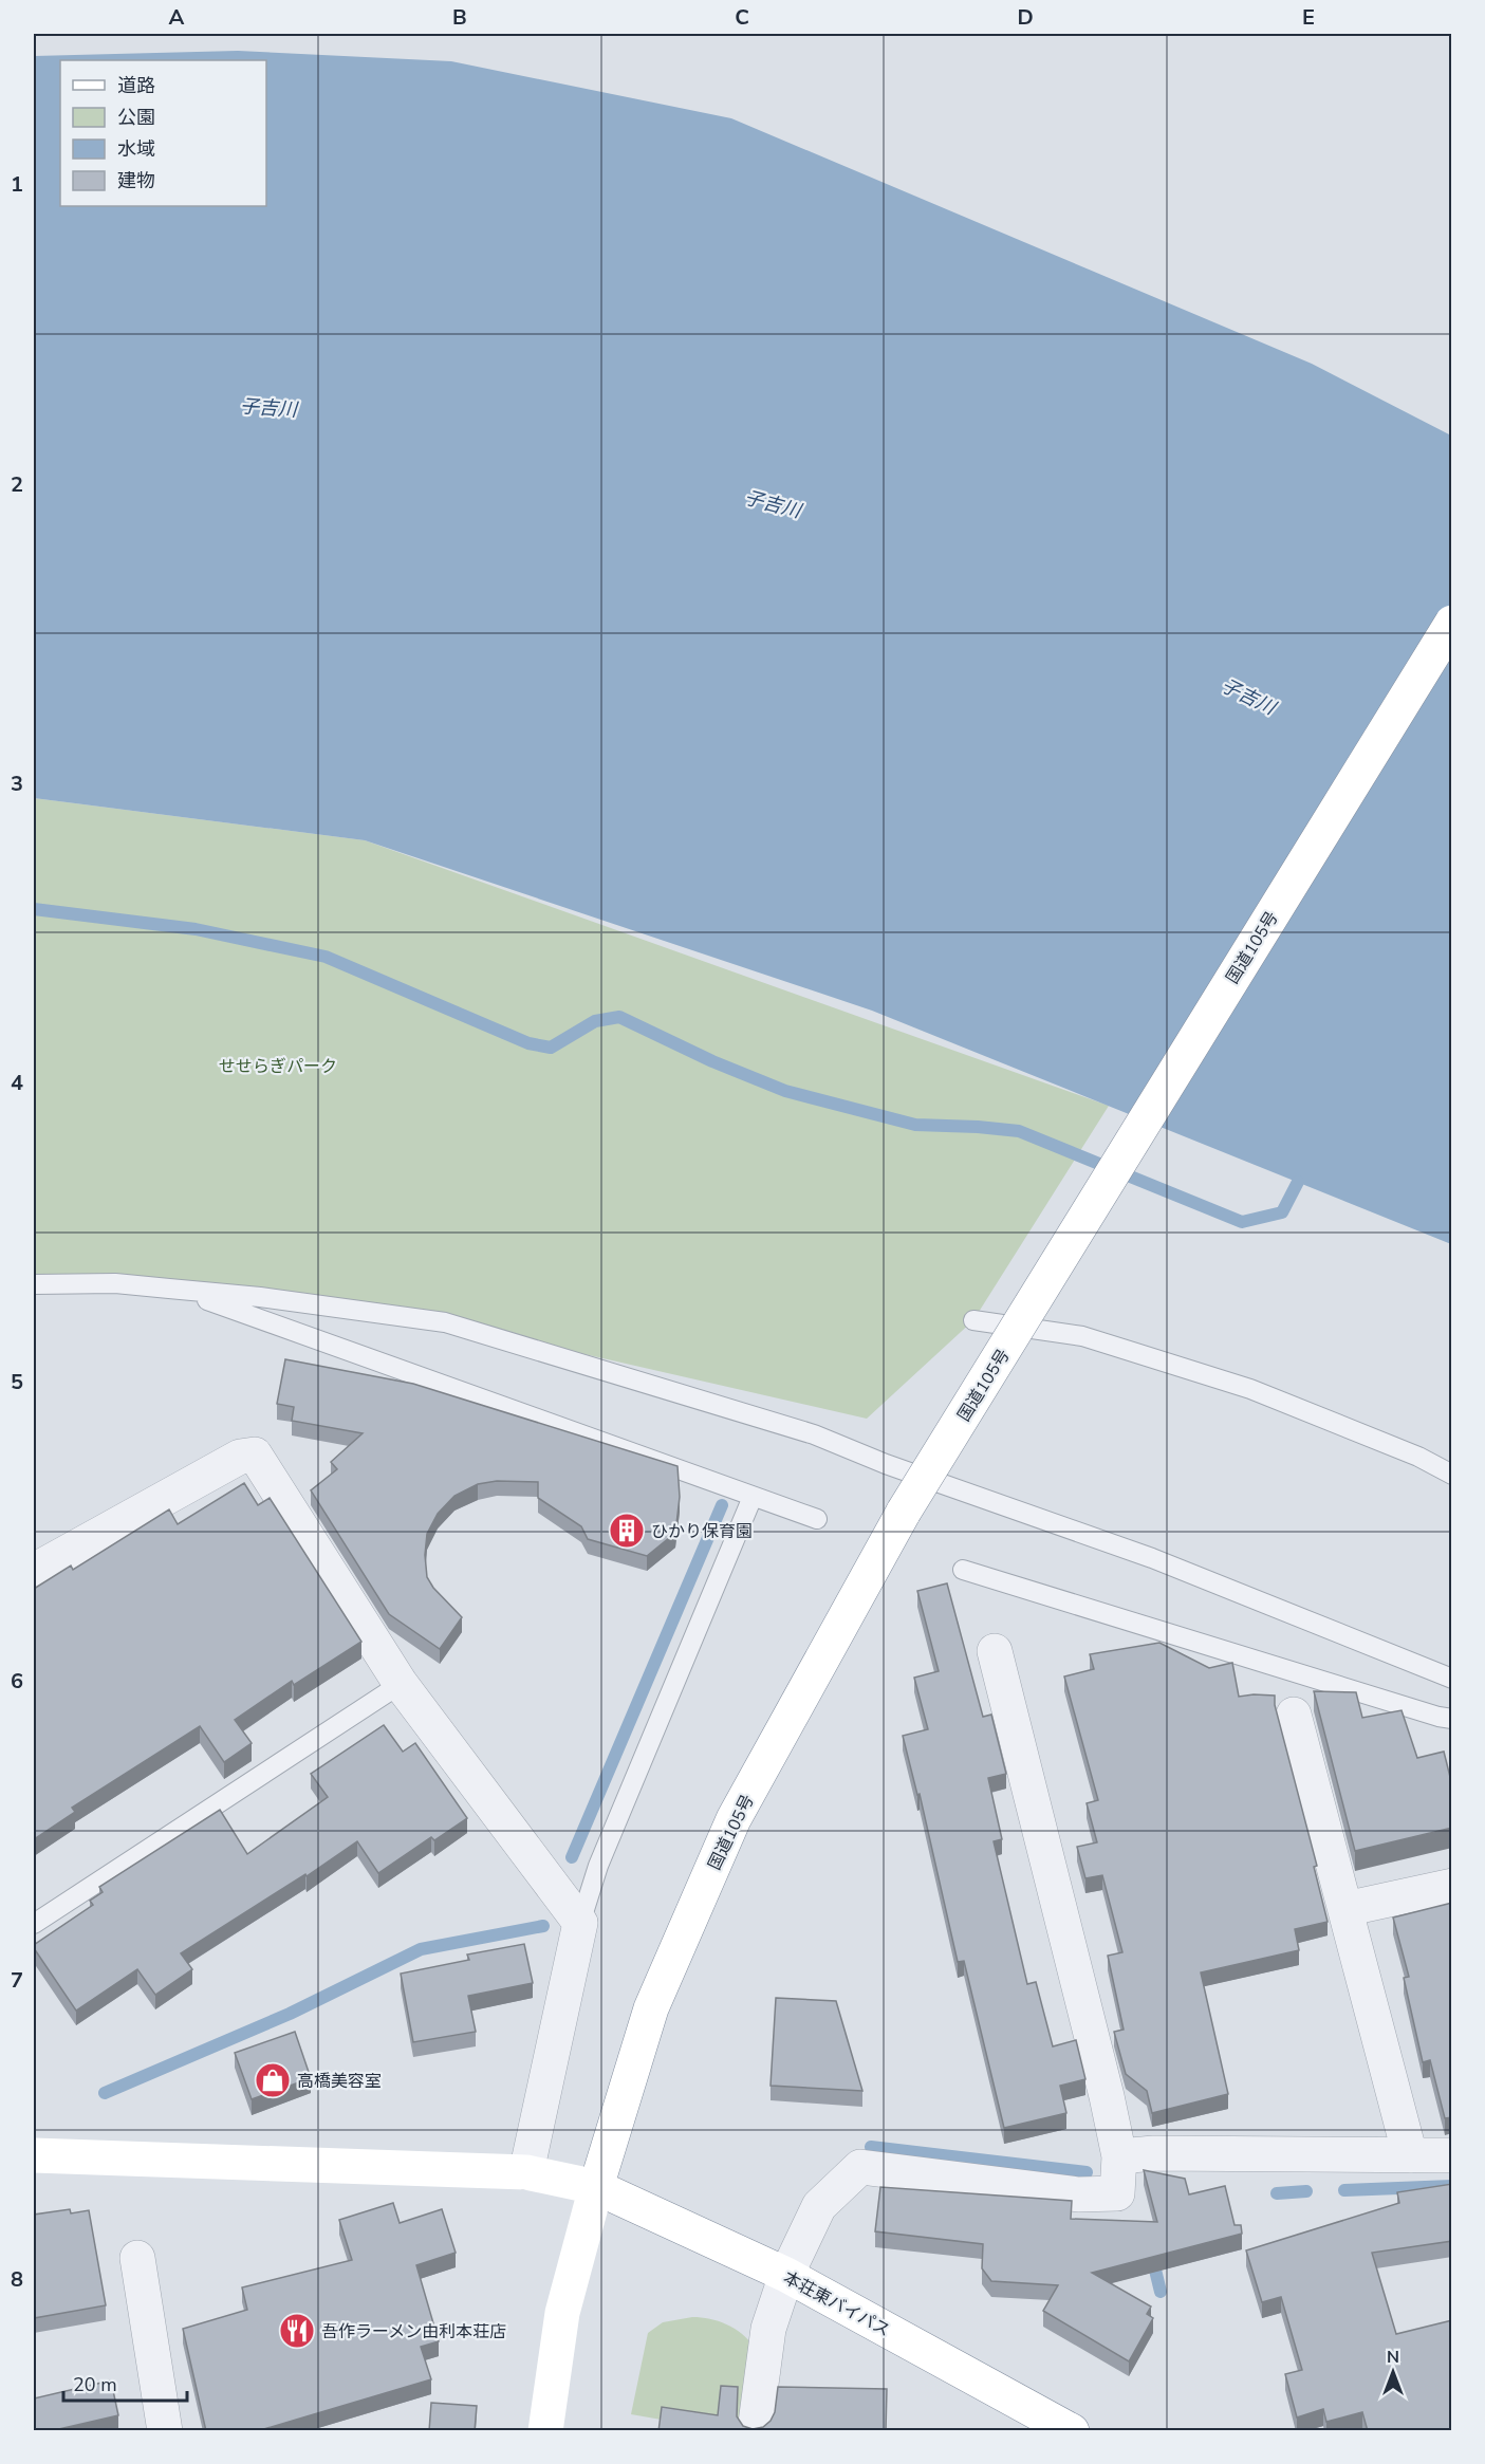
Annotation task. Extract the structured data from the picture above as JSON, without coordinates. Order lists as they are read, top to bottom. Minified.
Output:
{"streets":{"main road":["国道105号","本荘東バイパス"]},"crossings":[["国道105号","本荘東バイパス"]],"water":["子吉川"],"parks":["せせらぎパーク"],"places":{"building":["ひかり保育園"],"shop":["高橋美容室"],"restaurant":["吾作ラーメン由利本荘店"]},"legend":["道路","公園","水域","建物"],"scale_bar":"20 m","north":"top","grid":{"columns":["A","B","C","D","E"],"rows":["1","2","3","4","5","6","7","8"]}}
